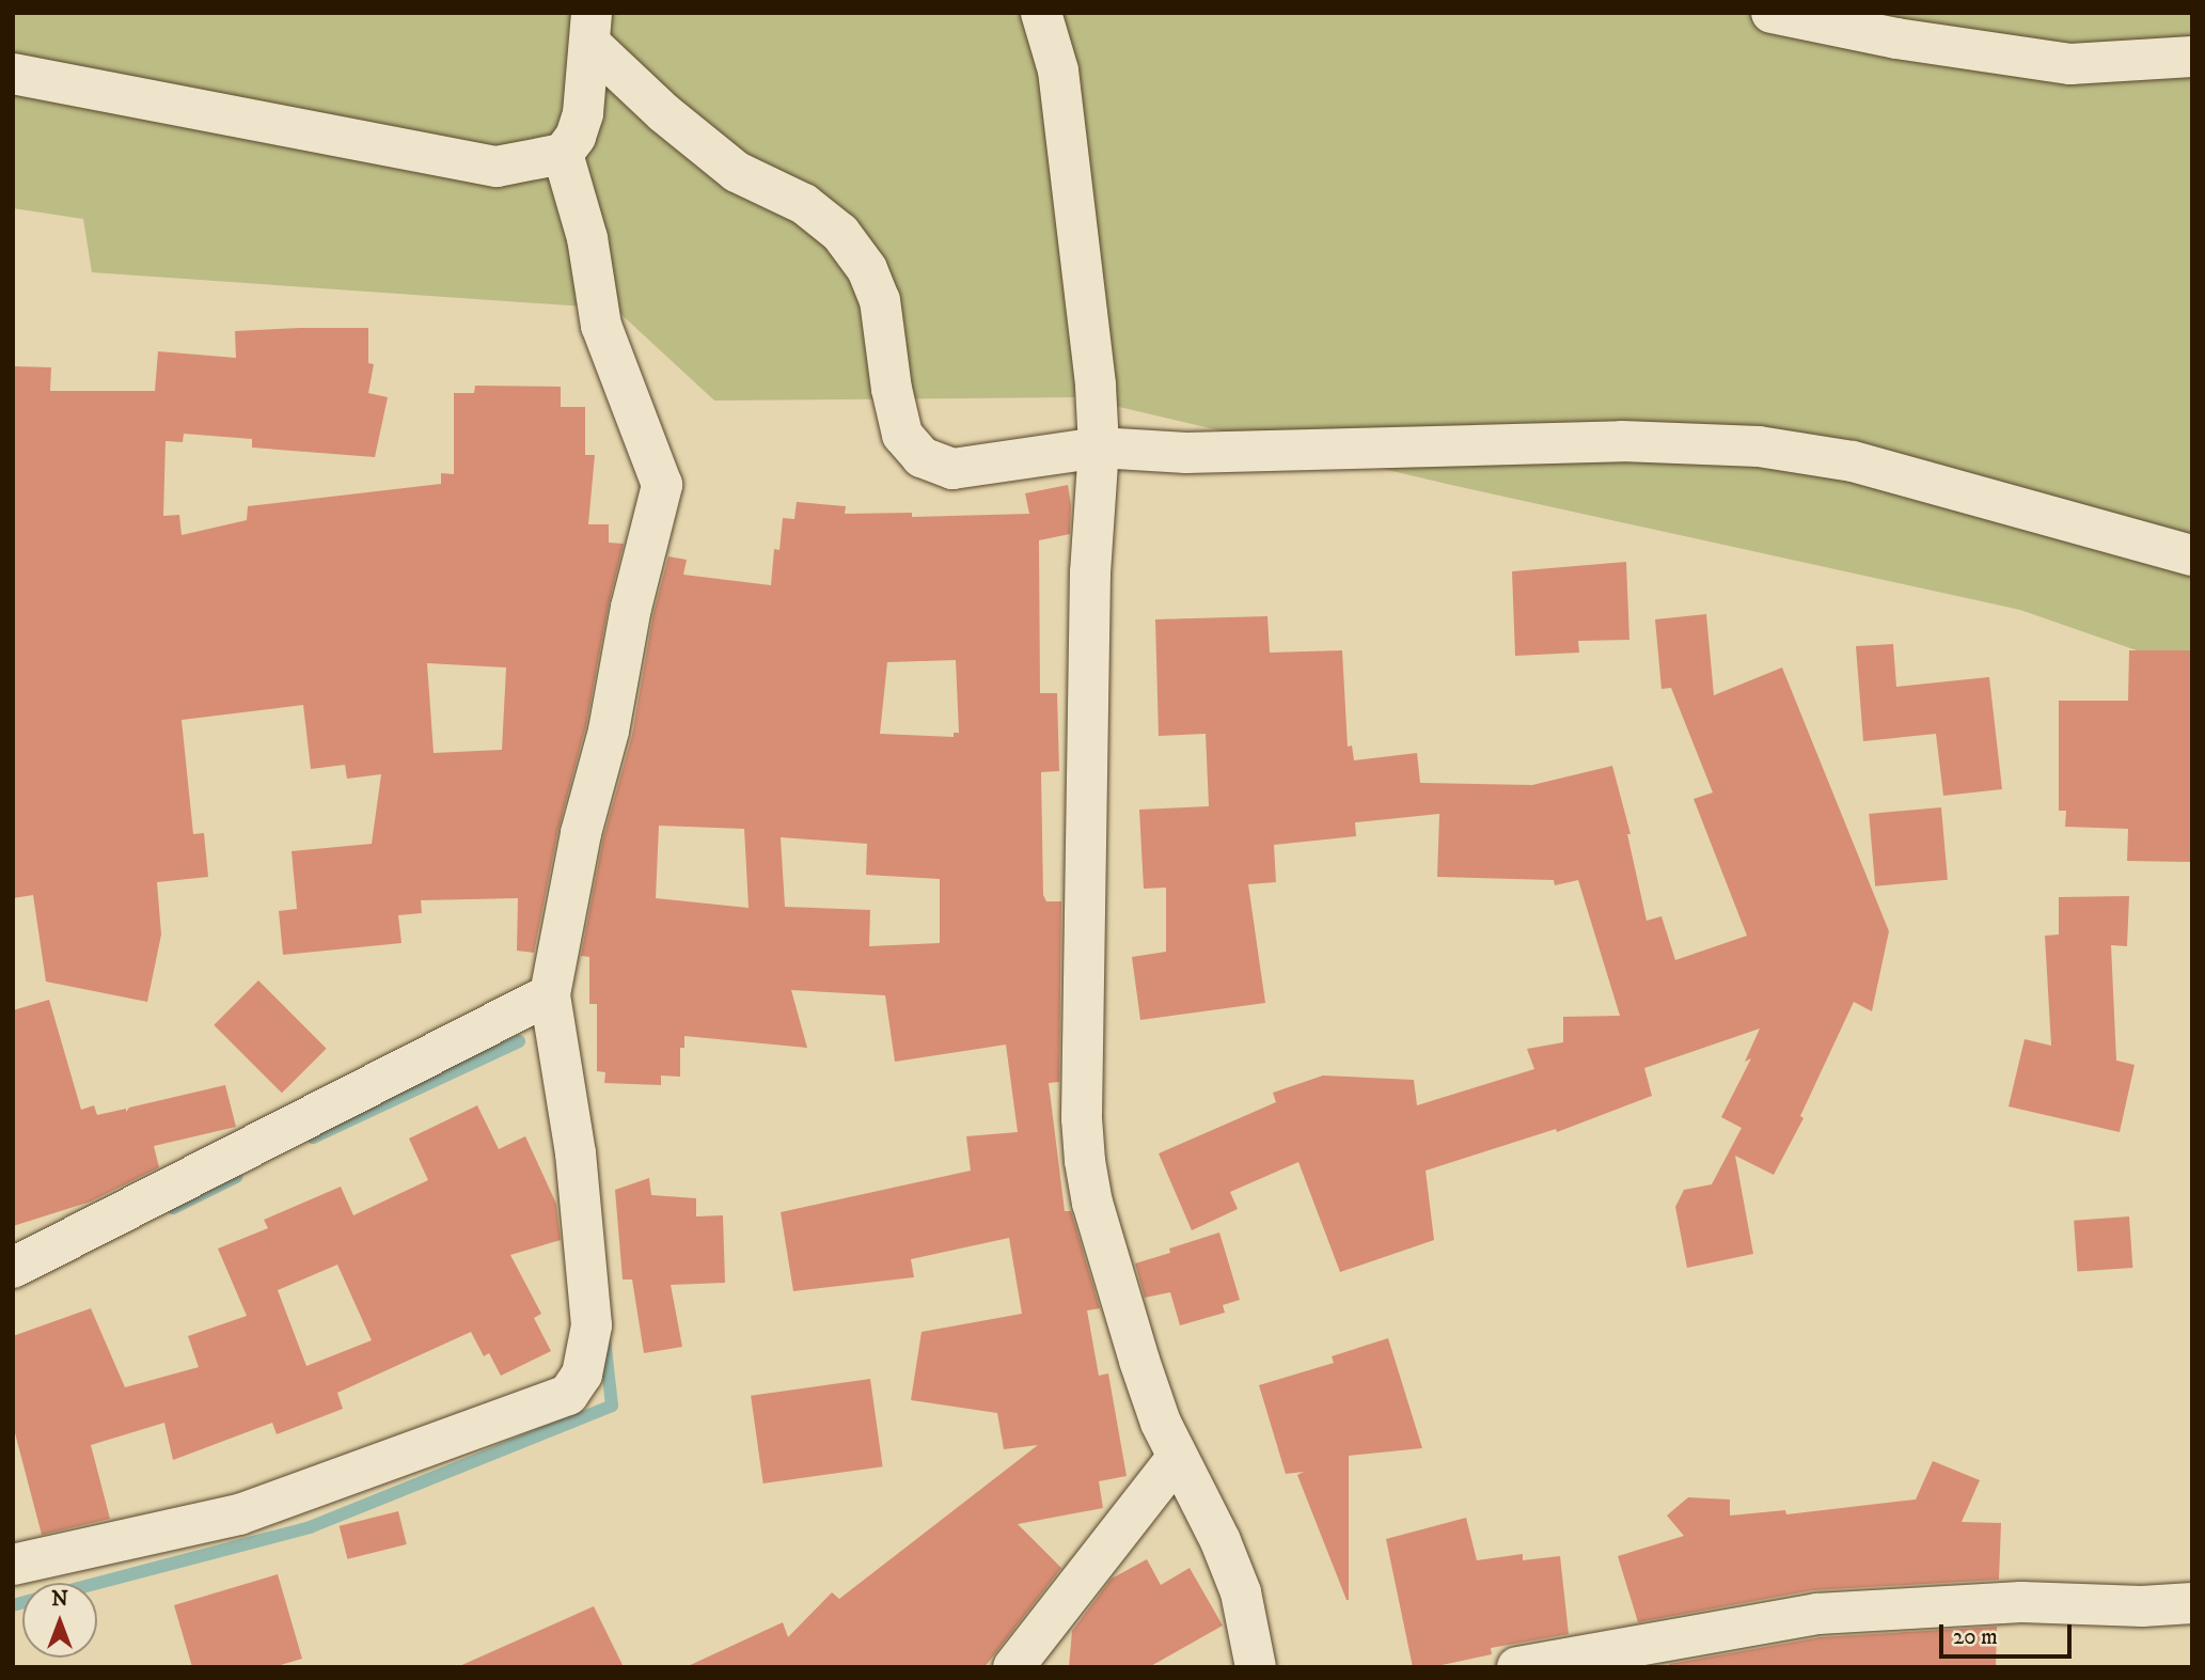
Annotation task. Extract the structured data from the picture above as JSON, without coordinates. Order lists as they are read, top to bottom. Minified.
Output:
{"scale_bar":"20 m","north":"top"}
